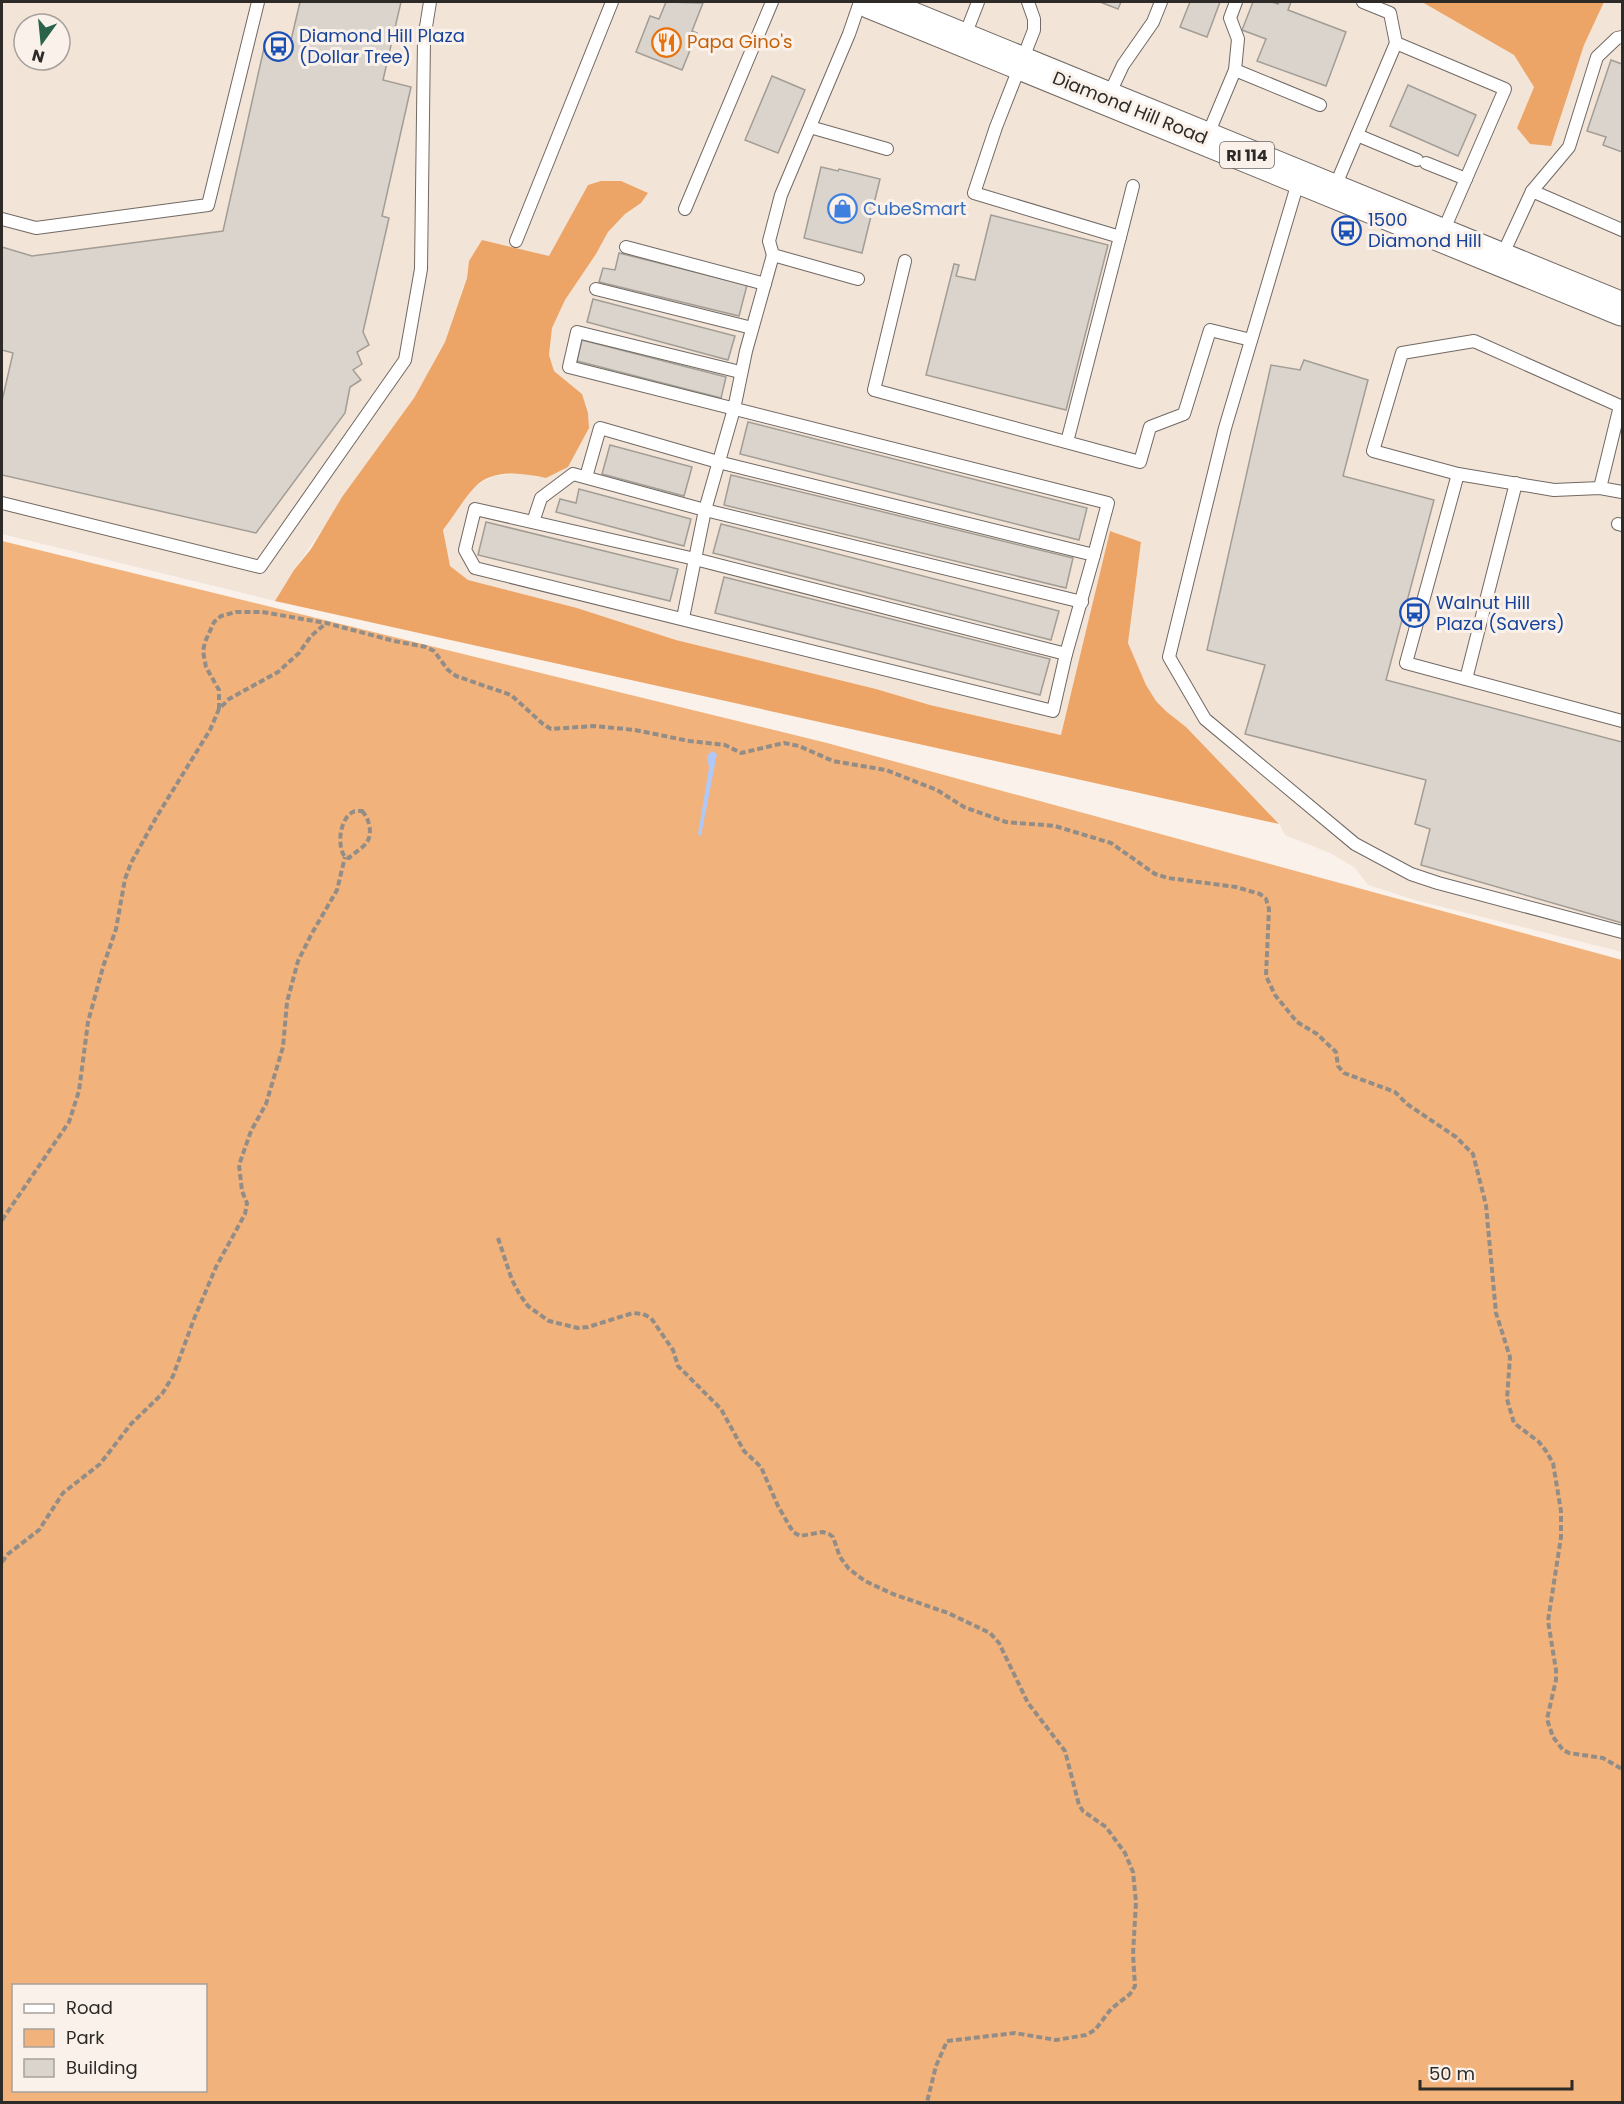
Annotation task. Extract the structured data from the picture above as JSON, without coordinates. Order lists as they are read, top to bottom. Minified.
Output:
{"streets":{"main road":["Diamond Hill Road","RI 114"]},"places":{"restaurant":["Papa Gino's"],"bus stop":["Diamond Hill Plaza (Dollar Tree)","1500 Diamond Hill","Walnut Hill Plaza (Savers)"],"shop":["CubeSmart"]},"legend":["Road","Park","Building"],"scale_bar":"50 m","north":"bottom"}
